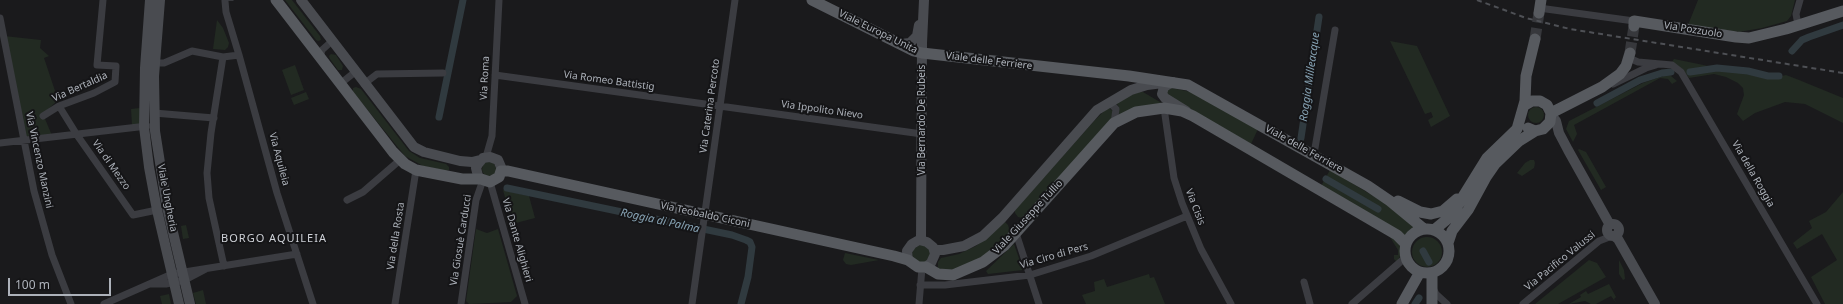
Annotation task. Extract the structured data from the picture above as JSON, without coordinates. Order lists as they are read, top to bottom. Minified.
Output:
{"streets":{"main road":["Via Pozzuolo","Viale Europa Unita","Viale delle Ferriere","Via Teobaldo Ciconi","Viale Giuseppe Tullio"],"street":["Via Roma","Via Romeo Battistig","Via Bertaldia","Via Caterina Percoto","Via Ippolito Nievo","Via Bernardo De Rubeis","Via Aquileia","Via Vincenzo Manzini","Via di Mezzo","Via della Roggia","Viale Ungheria","Via Cisis","Via della Rosta","Via Giosuè Carducci","Via Dante Alighieri","Via Ciro di Pers","Via Pacifico Valussi"]},"crossings":[["Viale Europa Unita","Viale delle Ferriere"],["Viale Europa Unita","Via Bernardo De Rubeis"],["Viale delle Ferriere","Via Bernardo De Rubeis"],["Viale delle Ferriere","Viale Giuseppe Tullio"],["Via Roma","Via Romeo Battistig"],["Via Roma","Via Teobaldo Ciconi"],["Via Roma","Via Giosuè Carducci"],["Via Roma","Via Dante Alighieri"],["Via Romeo Battistig","Via Caterina Percoto"],["Via Romeo Battistig","Via Ippolito Nievo"],["Via Bertaldia","Via di Mezzo"],["Via Caterina Percoto","Via Ippolito Nievo"],["Via Caterina Percoto","Via Teobaldo Ciconi"],["Via Ippolito Nievo","Via Bernardo De Rubeis"],["Via Bernardo De Rubeis","Via Teobaldo Ciconi"],["Via Bernardo De Rubeis","Viale Giuseppe Tullio"],["Via di Mezzo","Viale Ungheria"],["Via Cisis","Viale Giuseppe Tullio"],["Via Cisis","Via Ciro di Pers"],["Via Teobaldo Ciconi","Viale Giuseppe Tullio"],["Via Teobaldo Ciconi","Via Giosuè Carducci"],["Via Teobaldo Ciconi","Via Dante Alighieri"],["Via Giosuè Carducci","Via Dante Alighieri"]],"districts":["BORGO AQUILEIA"],"water":["Roggia Milleacque","Roggia di Palma"],"scale_bar":"100 m"}
